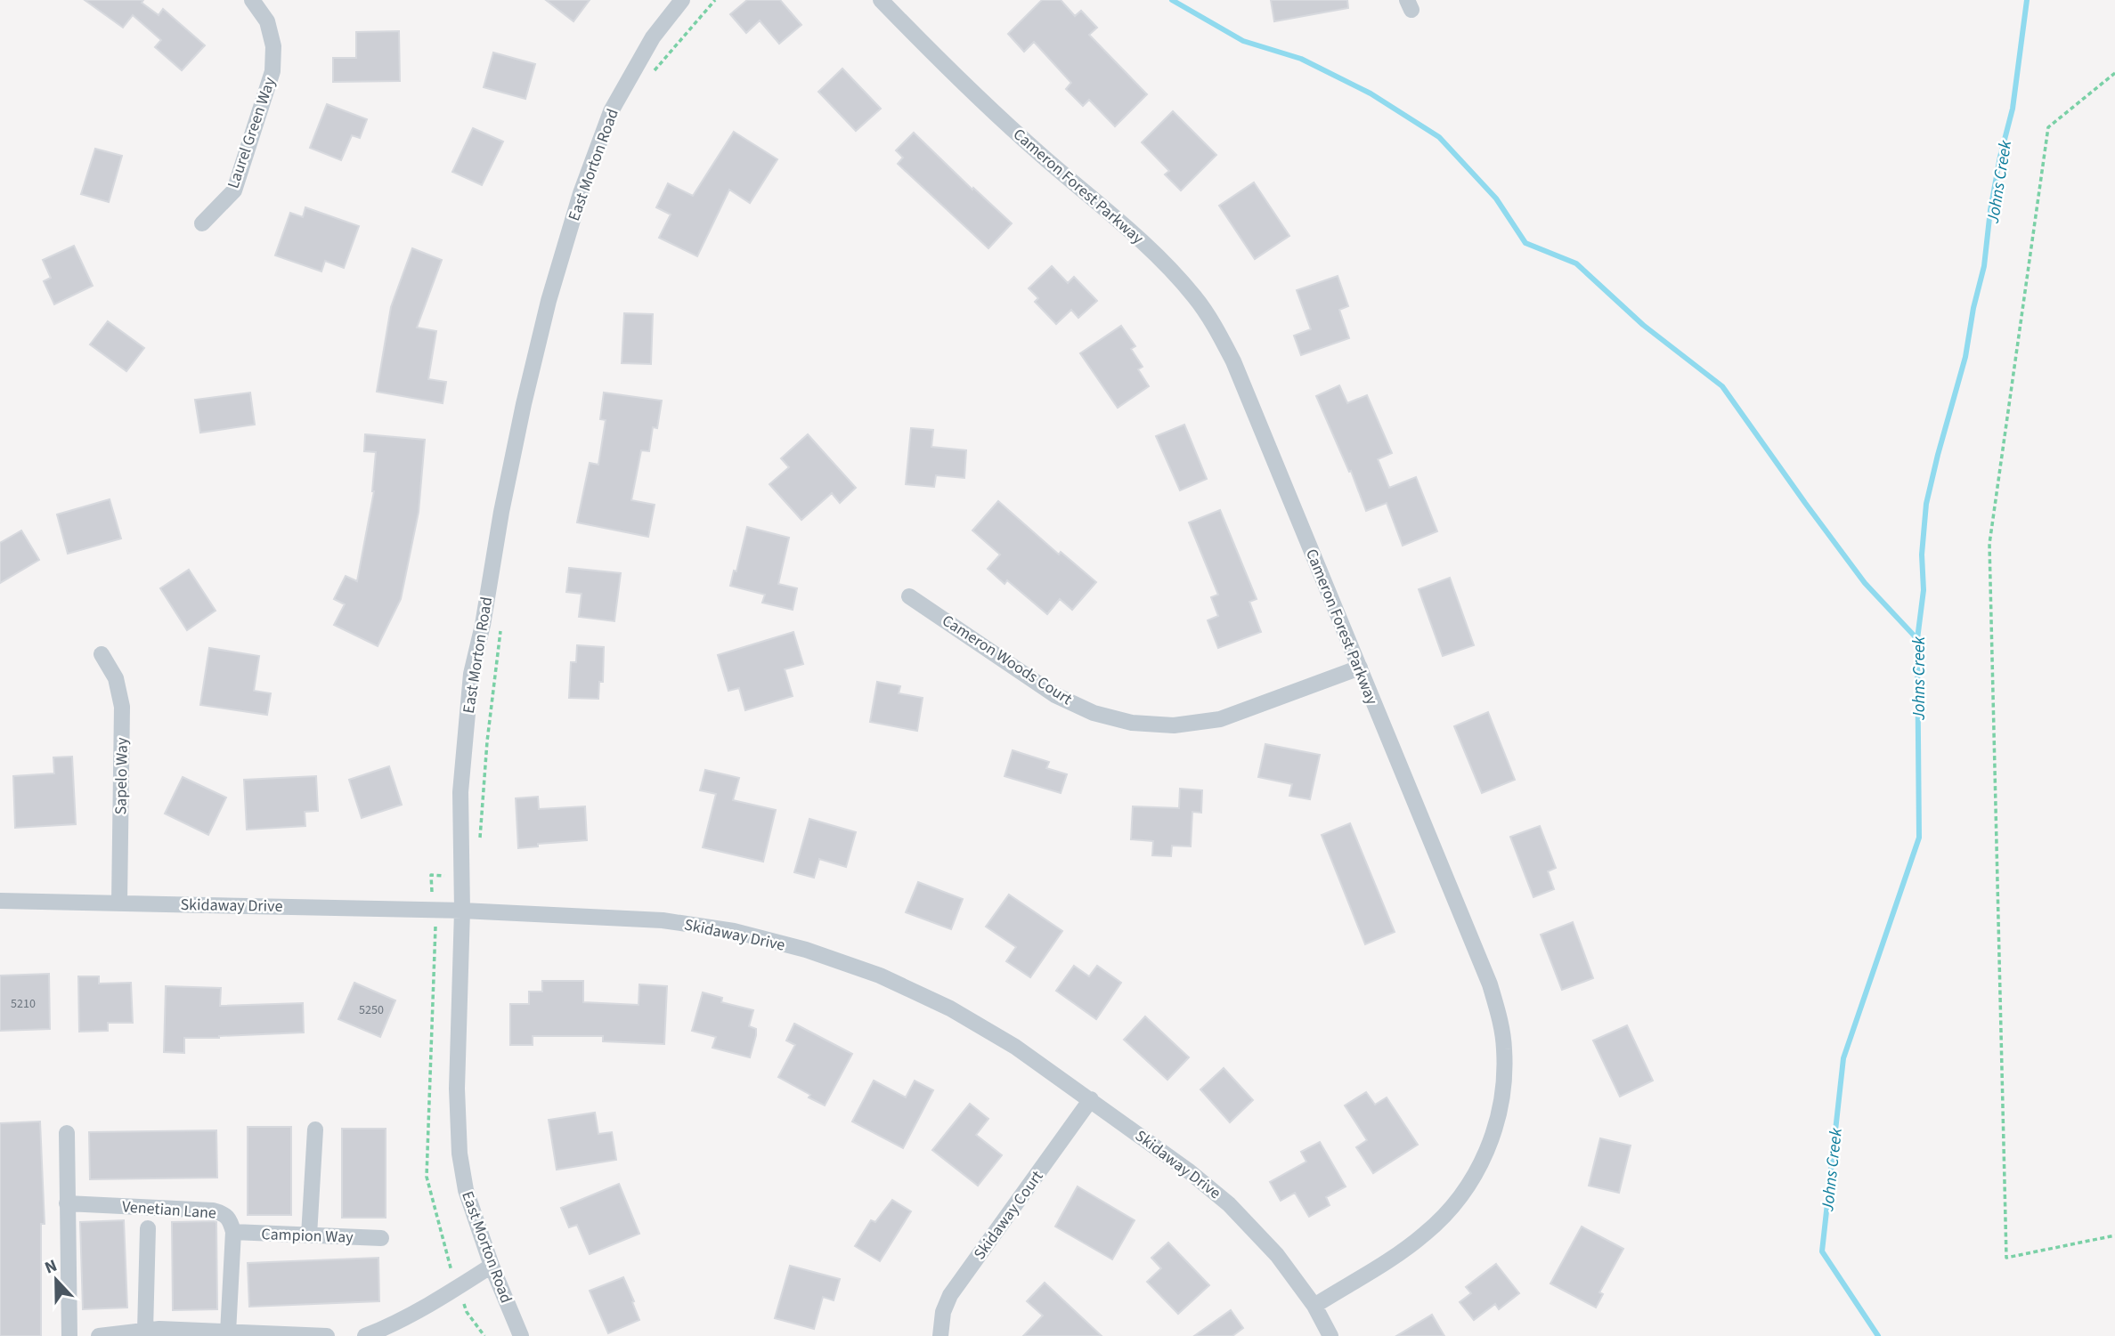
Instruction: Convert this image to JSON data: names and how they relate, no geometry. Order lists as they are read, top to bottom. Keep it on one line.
{"streets":{"street":["Laurel Green Way","East Morton Road","Cameron Forest Parkway","Cameron Woods Court","Sapelo Way","Skidaway Drive","Venetian Lane","Skidaway Court","Campion Way"]},"crossings":[["East Morton Road","Skidaway Drive"],["Cameron Forest Parkway","Cameron Woods Court"],["Cameron Forest Parkway","Skidaway Drive"],["Sapelo Way","Skidaway Drive"],["Skidaway Drive","Skidaway Court"],["Venetian Lane","Campion Way"]],"water":["Johns Creek"],"house_numbers":["5210","5250"],"north":"top"}
